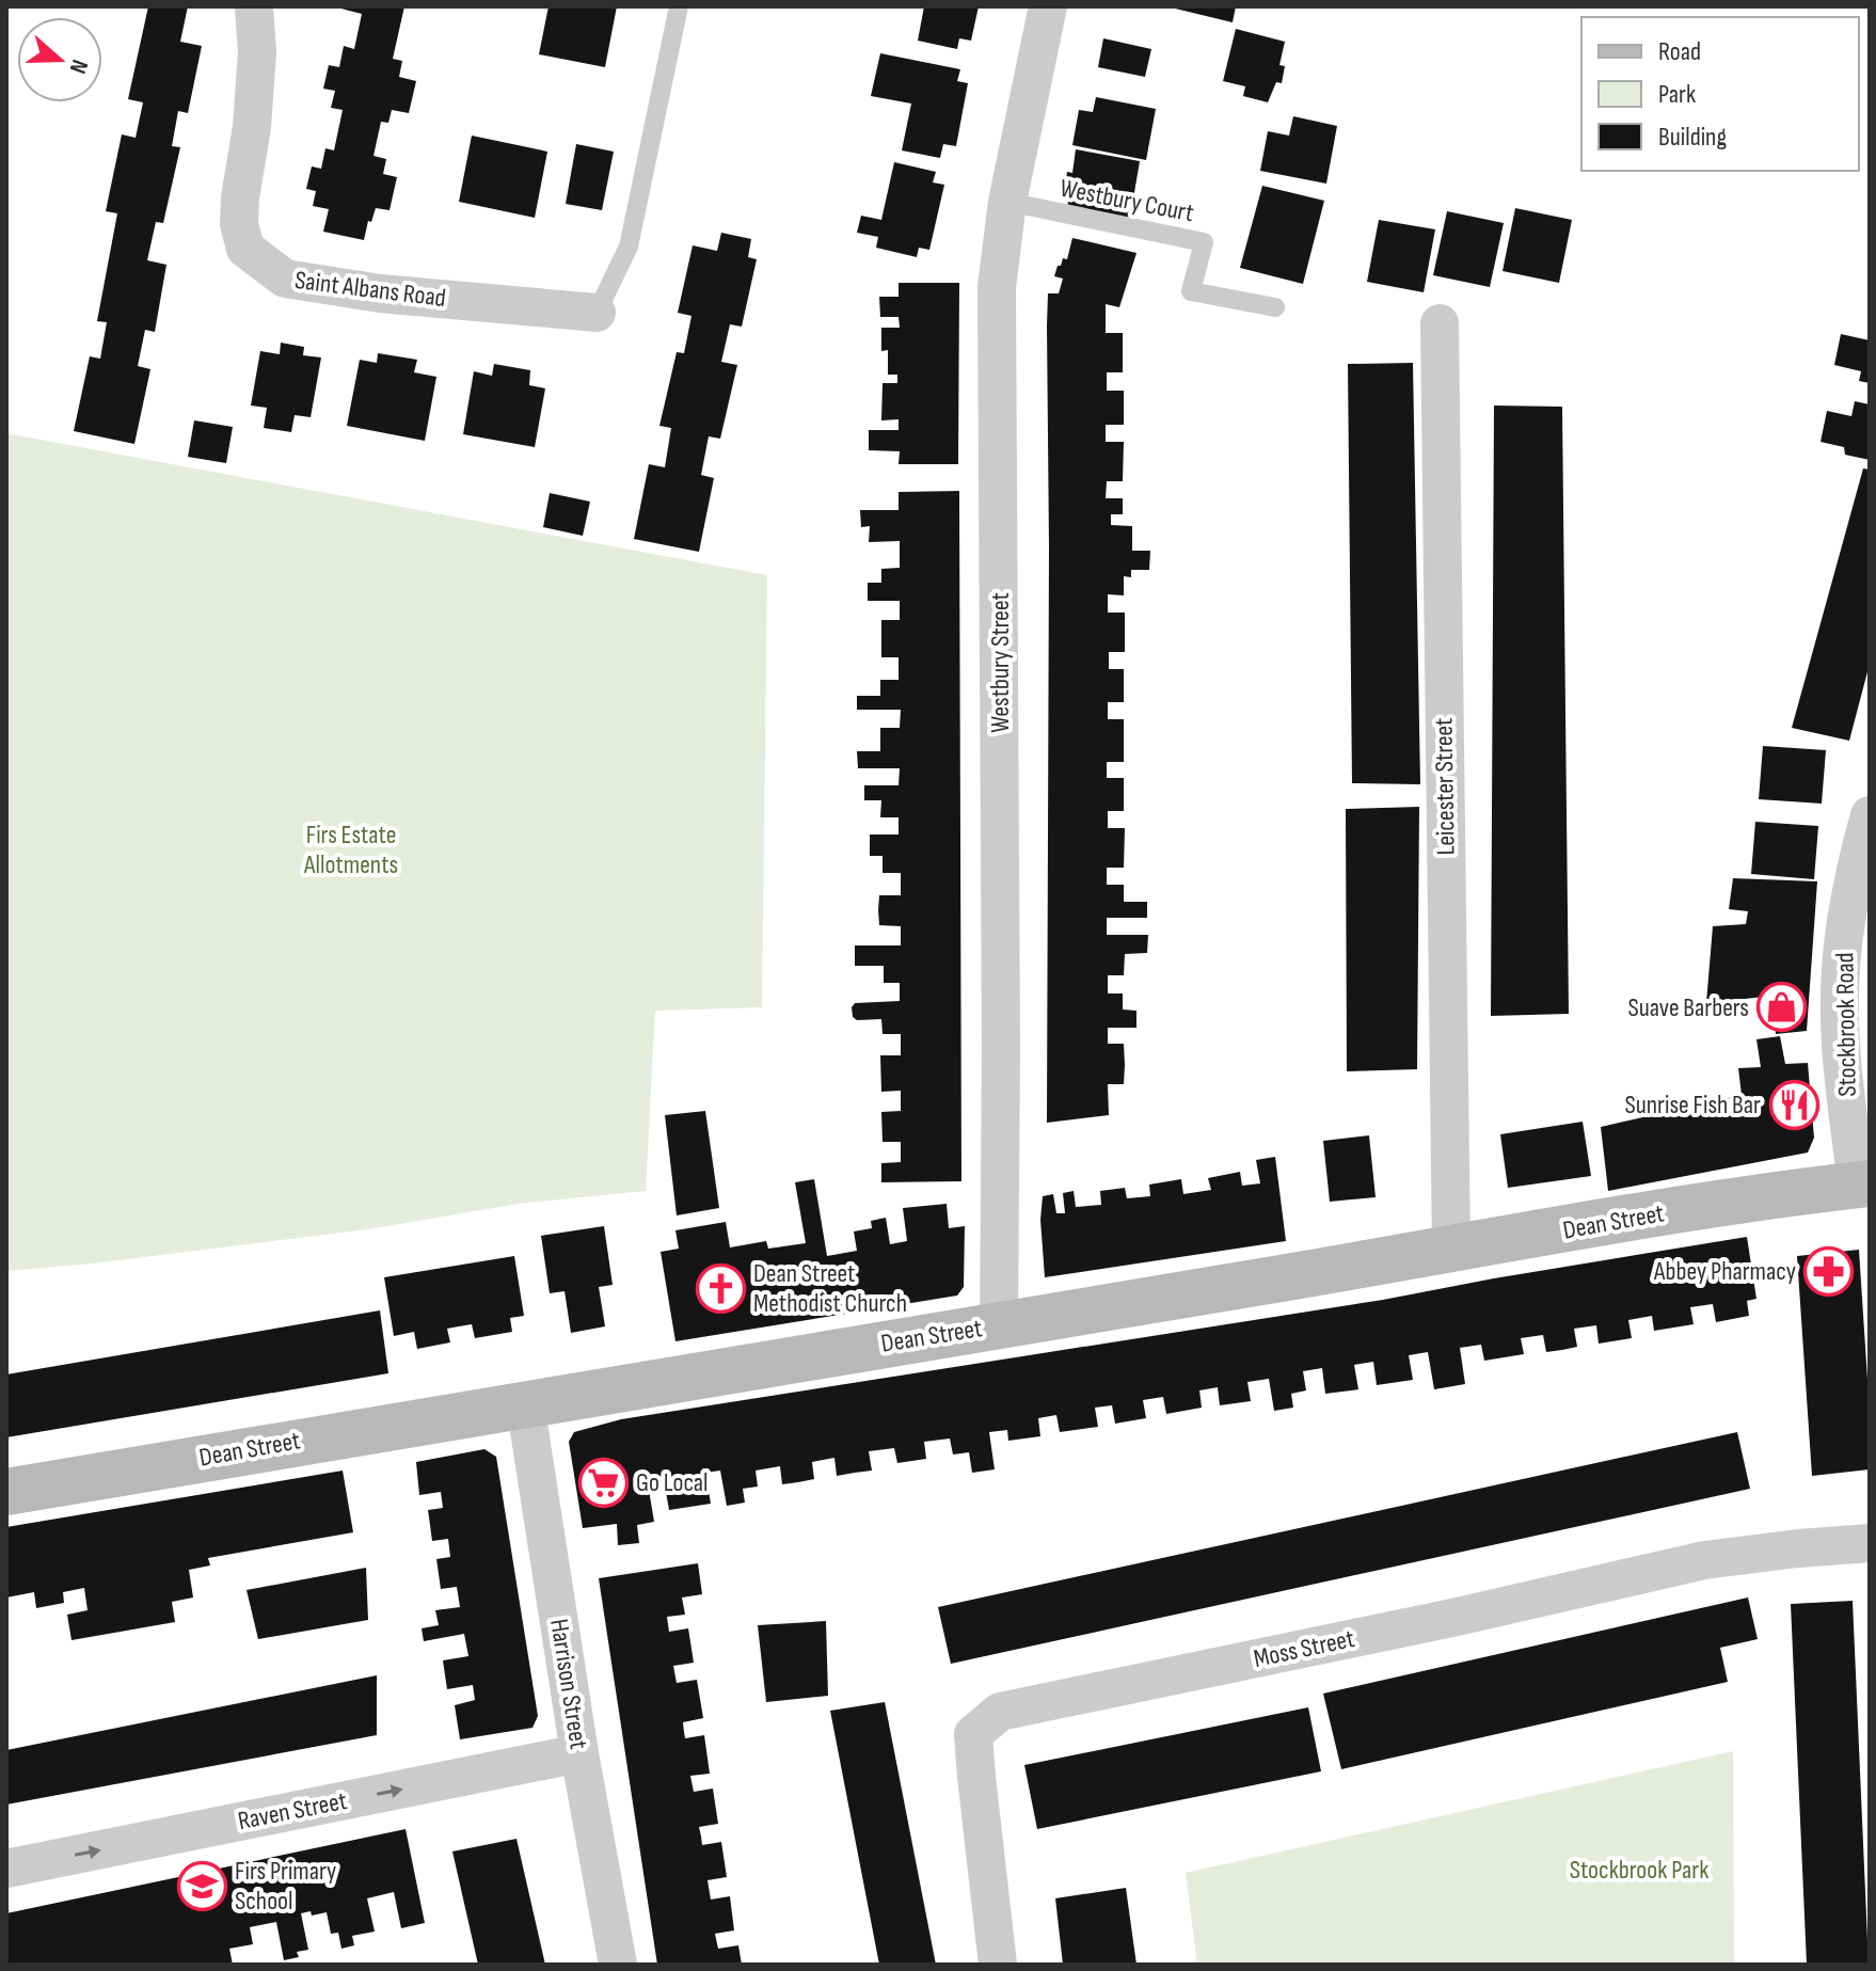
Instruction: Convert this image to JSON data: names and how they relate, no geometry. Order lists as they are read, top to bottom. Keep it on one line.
{"streets":{"street":["Saint Albans Road","Westbury Street","Leicester Street","Stockbrook Road","Dean Street","Moss Street","Harrison Street","Raven Street"],"lane":["Westbury Court"]},"crossings":[["Westbury Court","Westbury Street"],["Westbury Street","Dean Street"],["Leicester Street","Dean Street"],["Stockbrook Road","Dean Street"],["Dean Street","Harrison Street"],["Harrison Street","Raven Street"]],"one_way":["Raven Street"],"parks":["Firs Estate Allotments","Stockbrook Park"],"places":{"shop":["Suave Barbers"],"restaurant":["Sunrise Fish Bar"],"pharmacy":["Abbey Pharmacy"],"church":["Dean Street Methodist Church"],"supermarket":["Go Local"],"school or university":["Firs Primary School"]},"legend":["Road","Park","Building"],"north":"right"}
